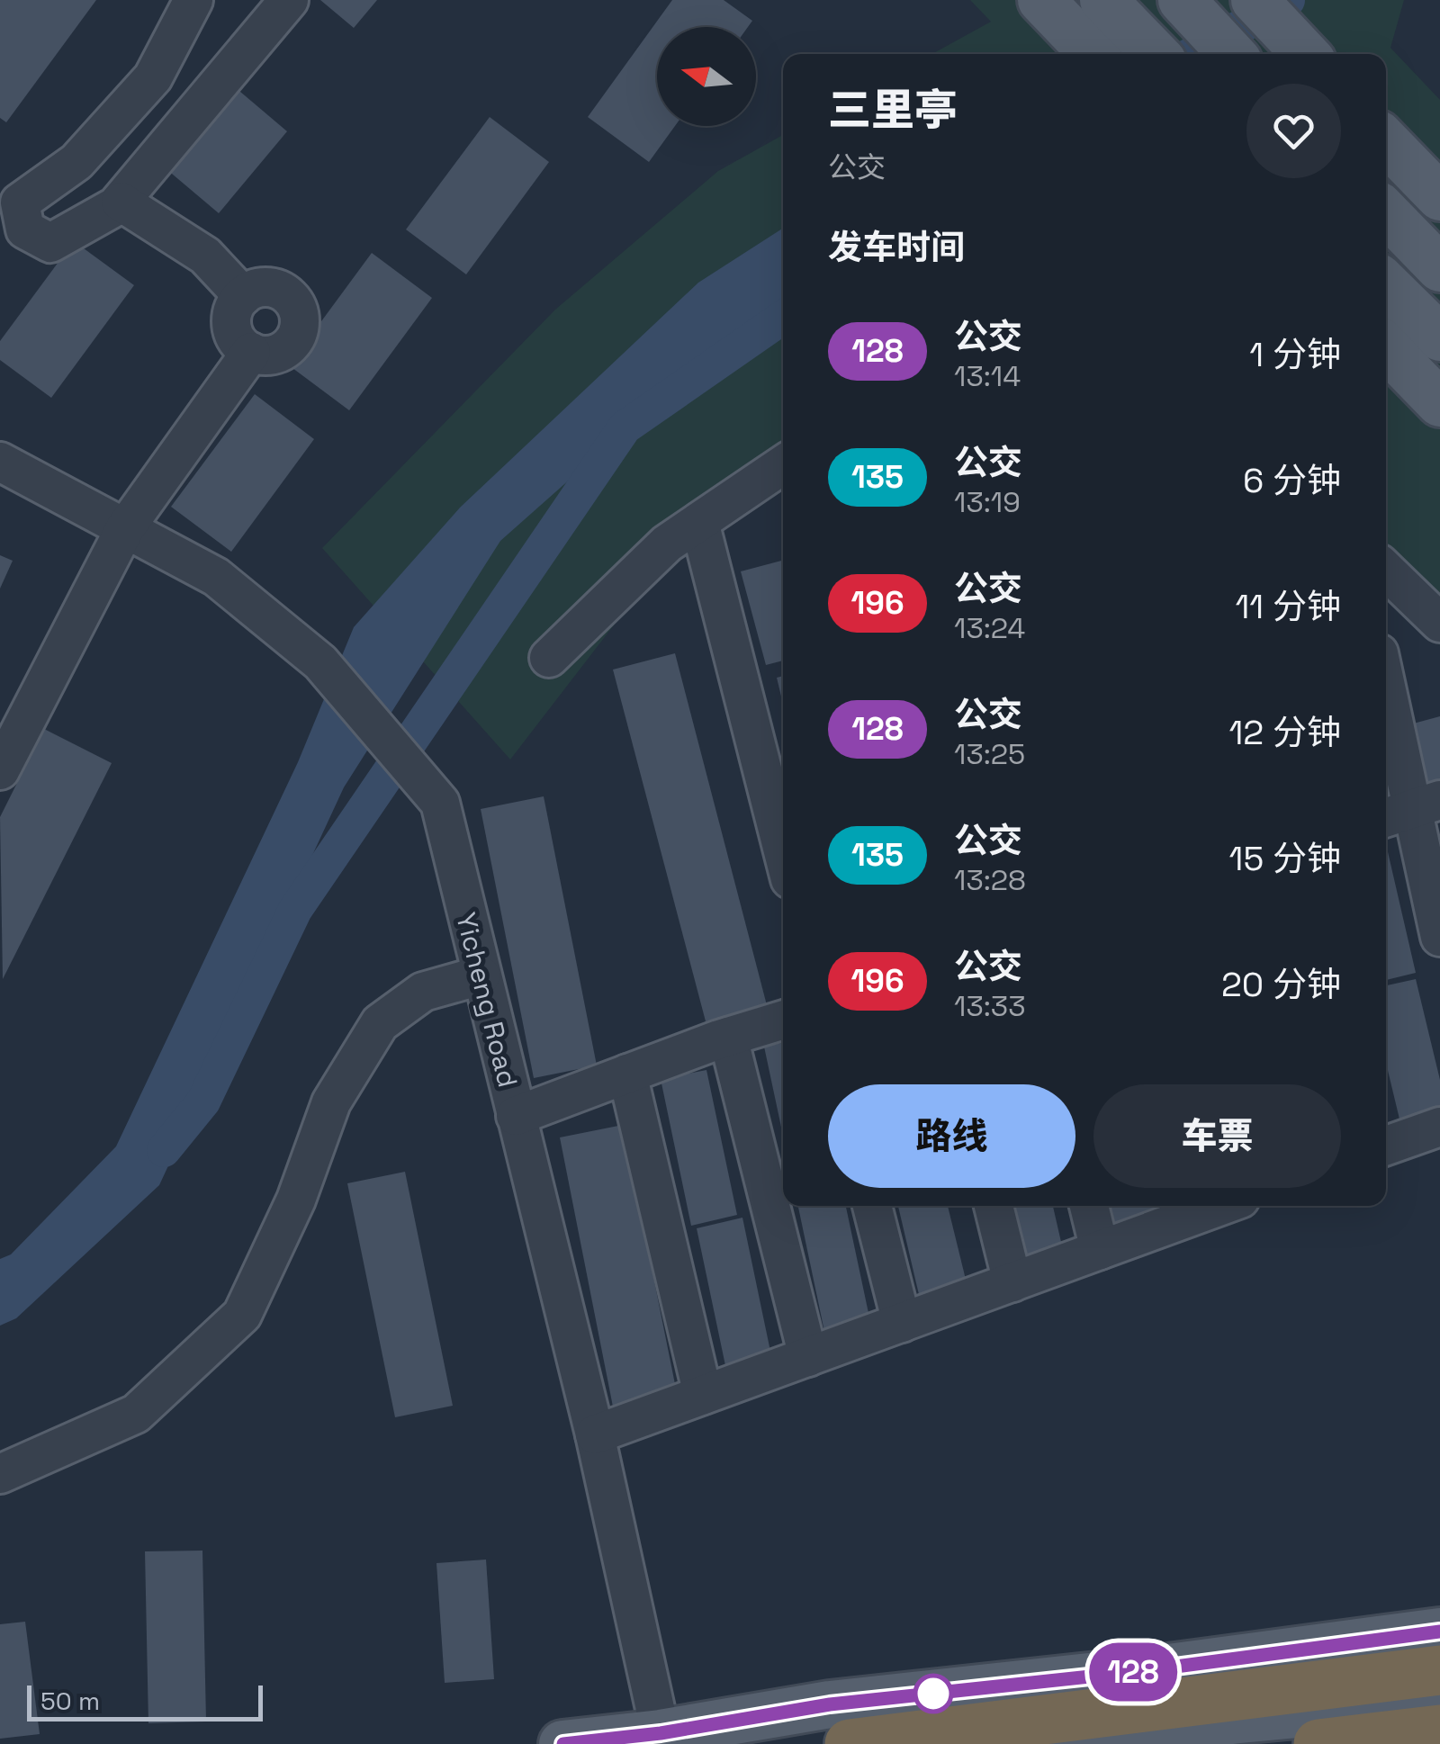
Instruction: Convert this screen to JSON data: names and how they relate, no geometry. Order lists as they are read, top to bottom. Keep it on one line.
{"streets":{"street":["Yicheng Road"]},"lines":["bus line 128"],"scale_bar":"50 m","north":"left","page":{"on_map":"128","heading":[["三里亭","公交"],"发车时间"],"list":[{"mark":"128","name":"公交","note":"13:14","value":"1 分钟"},{"mark":"135","name":"公交","note":"13:19","value":"6 分钟"},{"mark":"196","name":"公交","note":"13:24","value":"11 分钟"},{"mark":"128","name":"公交","note":"13:25","value":"12 分钟"},{"mark":"135","name":"公交","note":"13:28","value":"15 分钟"},{"mark":"196","name":"公交","note":"13:33","value":"20 分钟"}],"buttons":["路线","车票"],"scale":"50 m"}}
